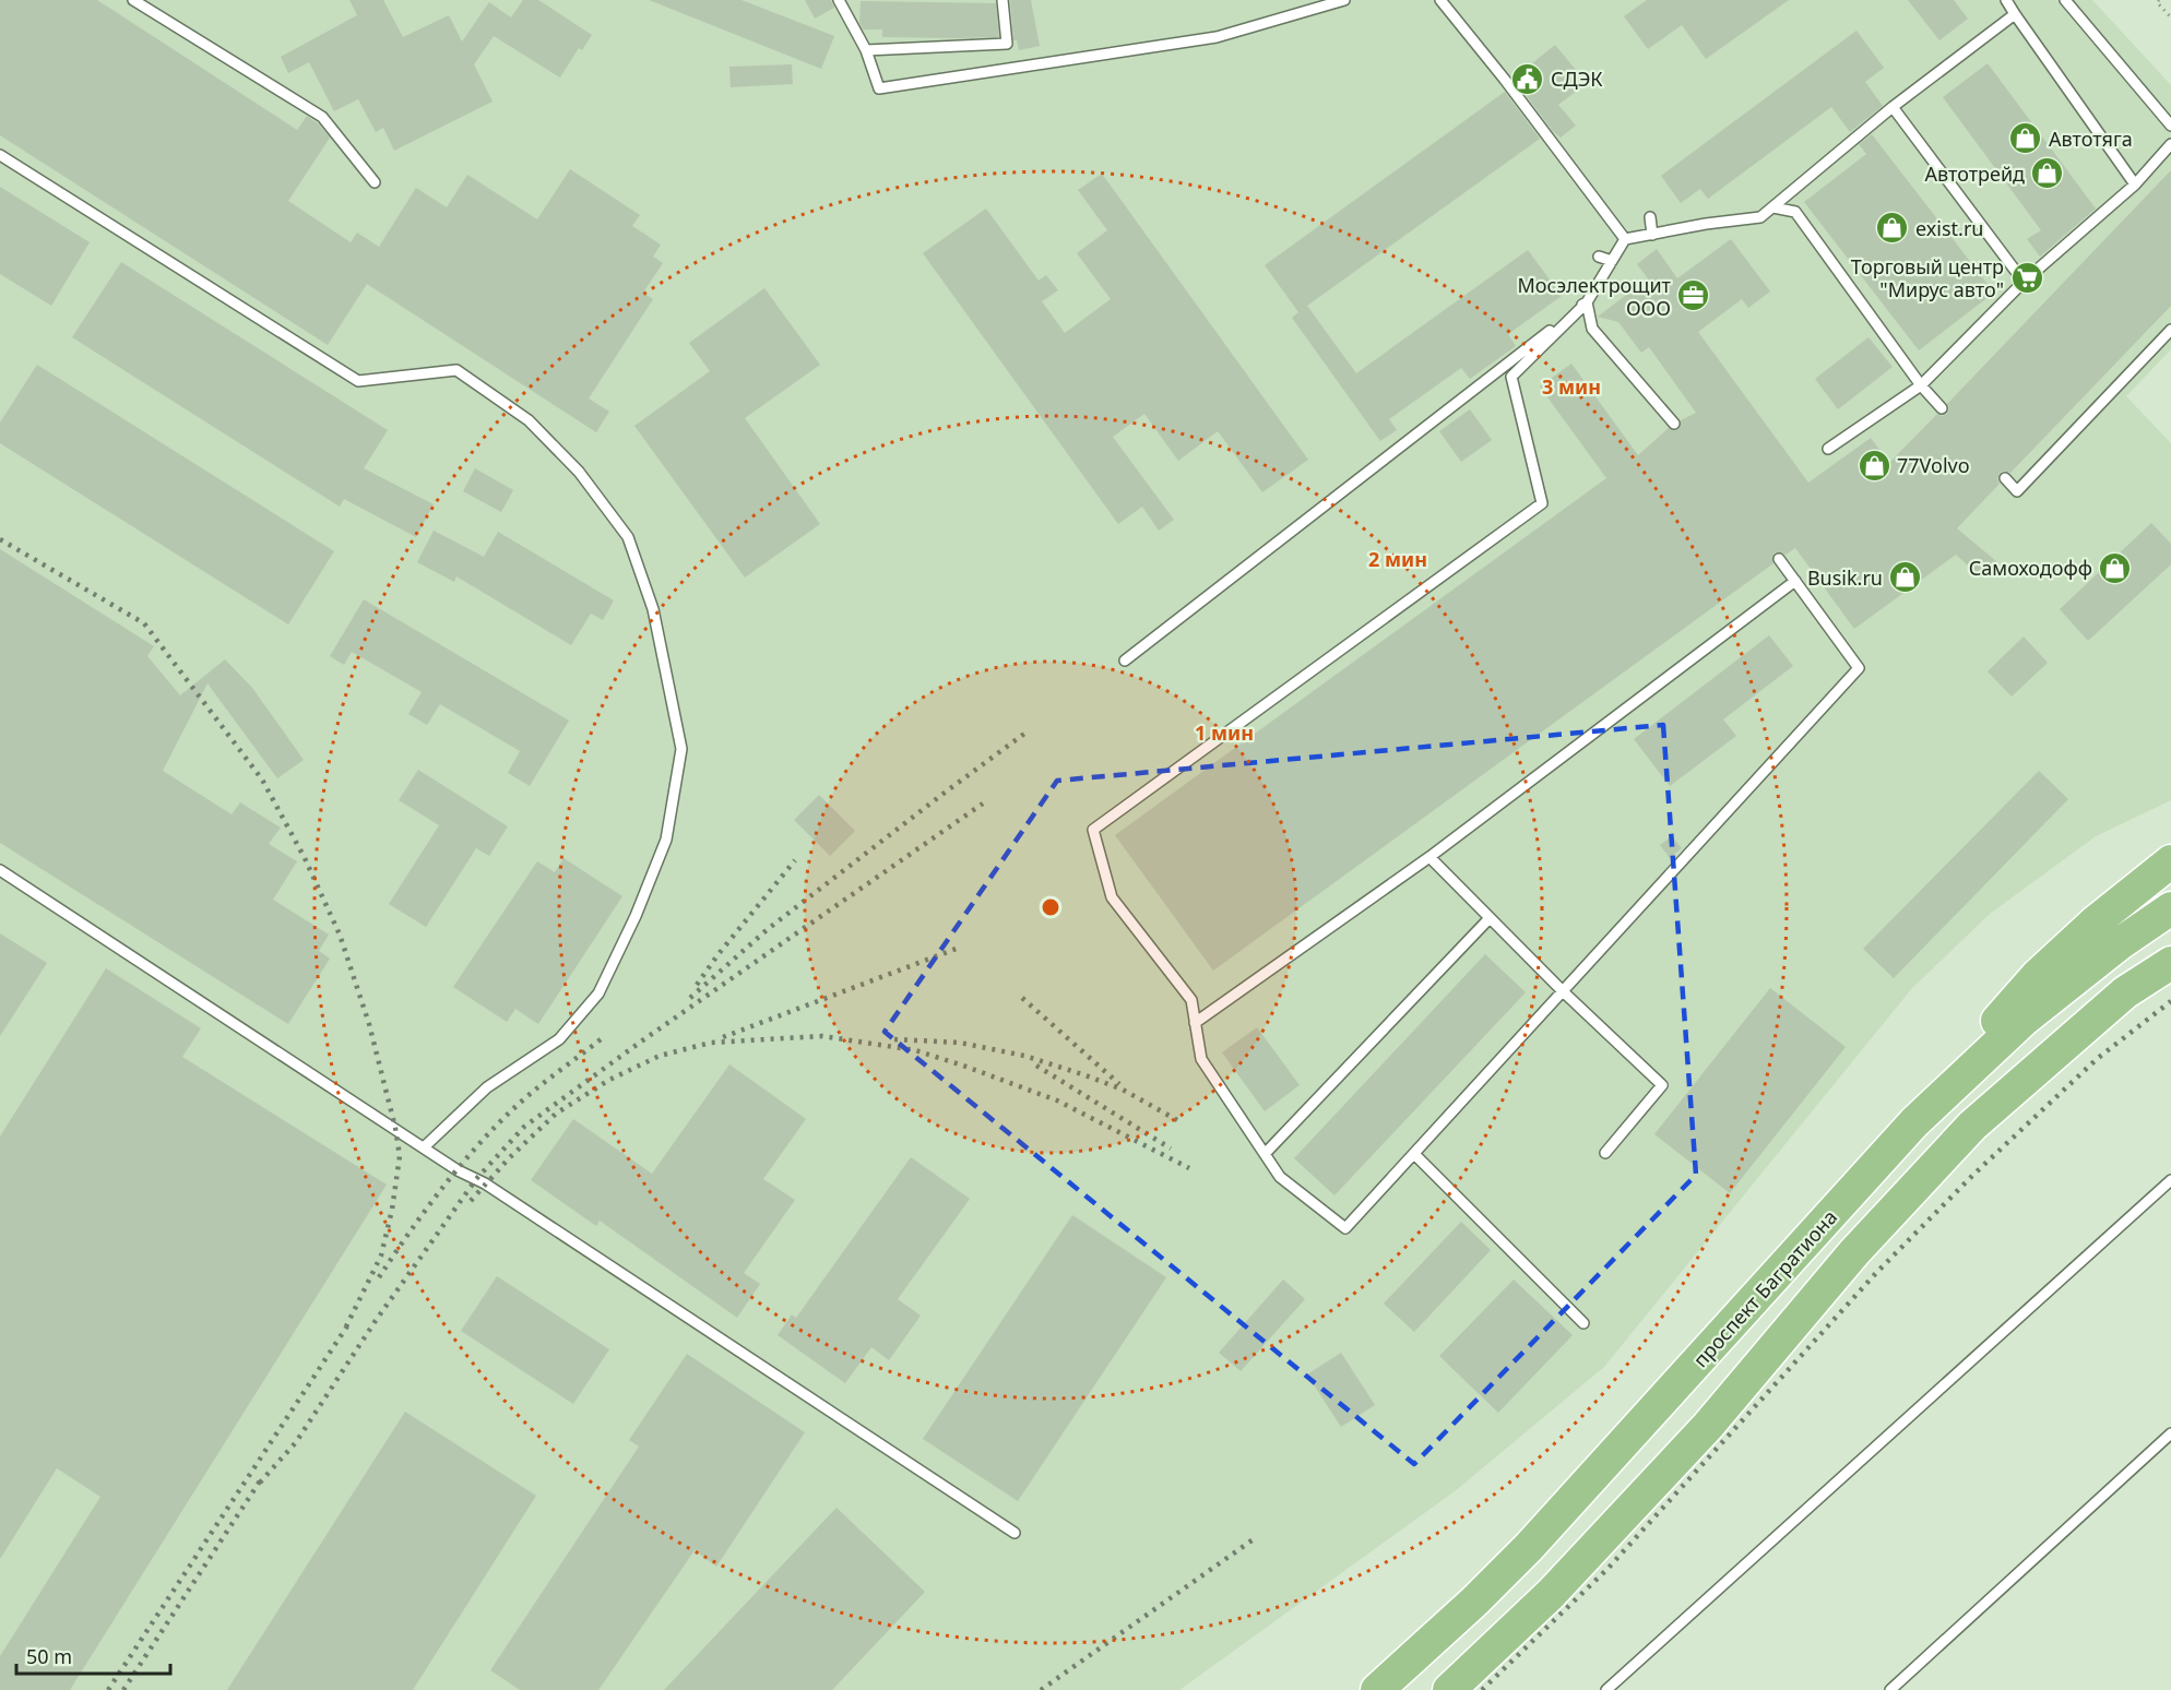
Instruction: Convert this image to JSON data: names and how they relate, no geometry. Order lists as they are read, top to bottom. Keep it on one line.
{"streets":{"main road":["проспект Багратиона"]},"places":{"public building":["СДЭК"],"shop":["Автотяга","Автотрейд","exist.ru","77Volvo","Самоходофф","Busik.ru"],"supermarket":["Торговый центр \"Мирус авто\""],"office":["Мосэлектрощит ООО"]},"scale_bar":"50 m","rings":["3 мин","2 мин","1 мин"]}
